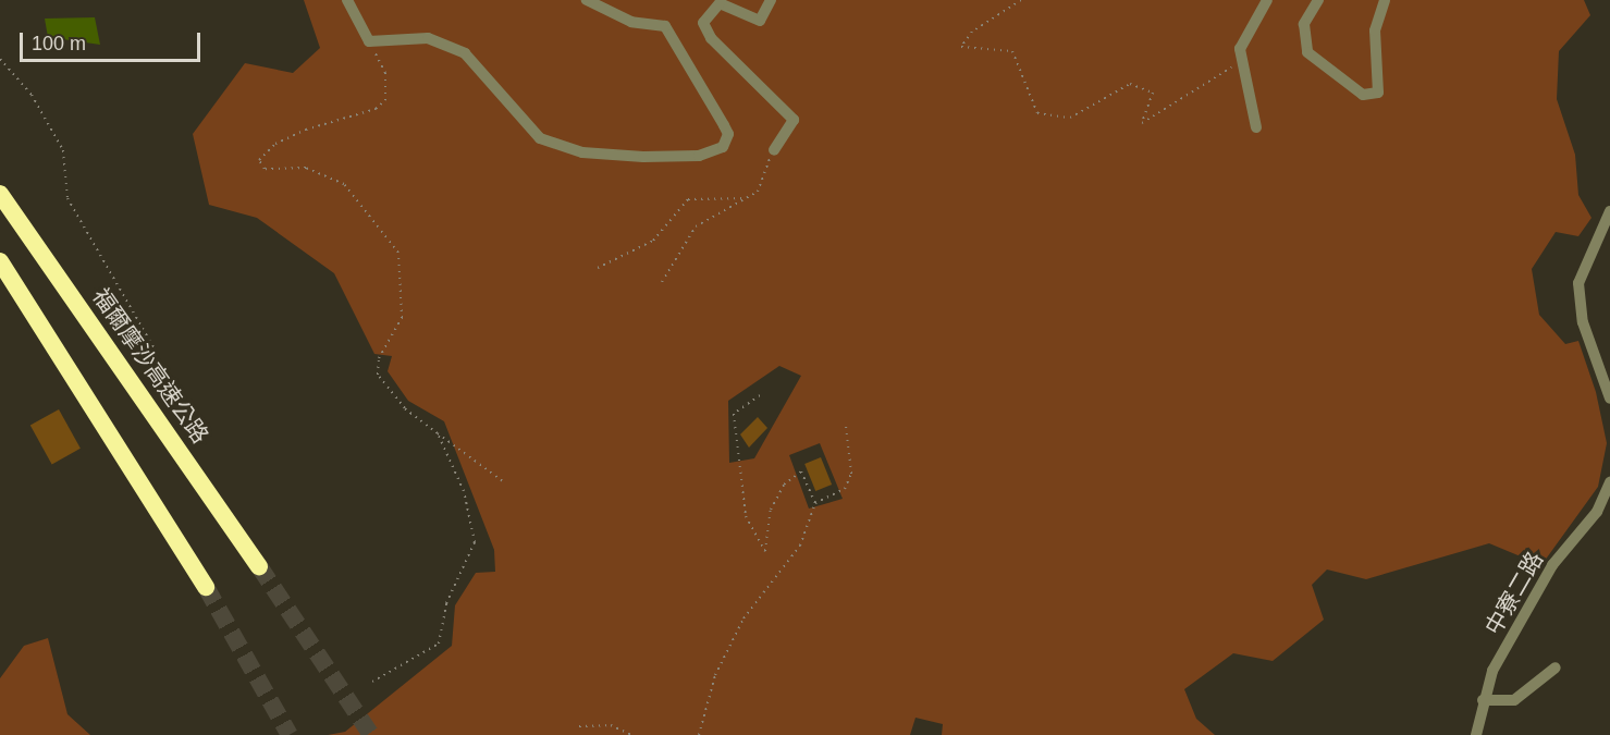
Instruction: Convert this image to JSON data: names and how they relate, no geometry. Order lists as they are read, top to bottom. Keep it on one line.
{"streets":{"highway":["福爾摩沙高速公路"],"street":["中寮二路"]},"scale_bar":"100 m"}
